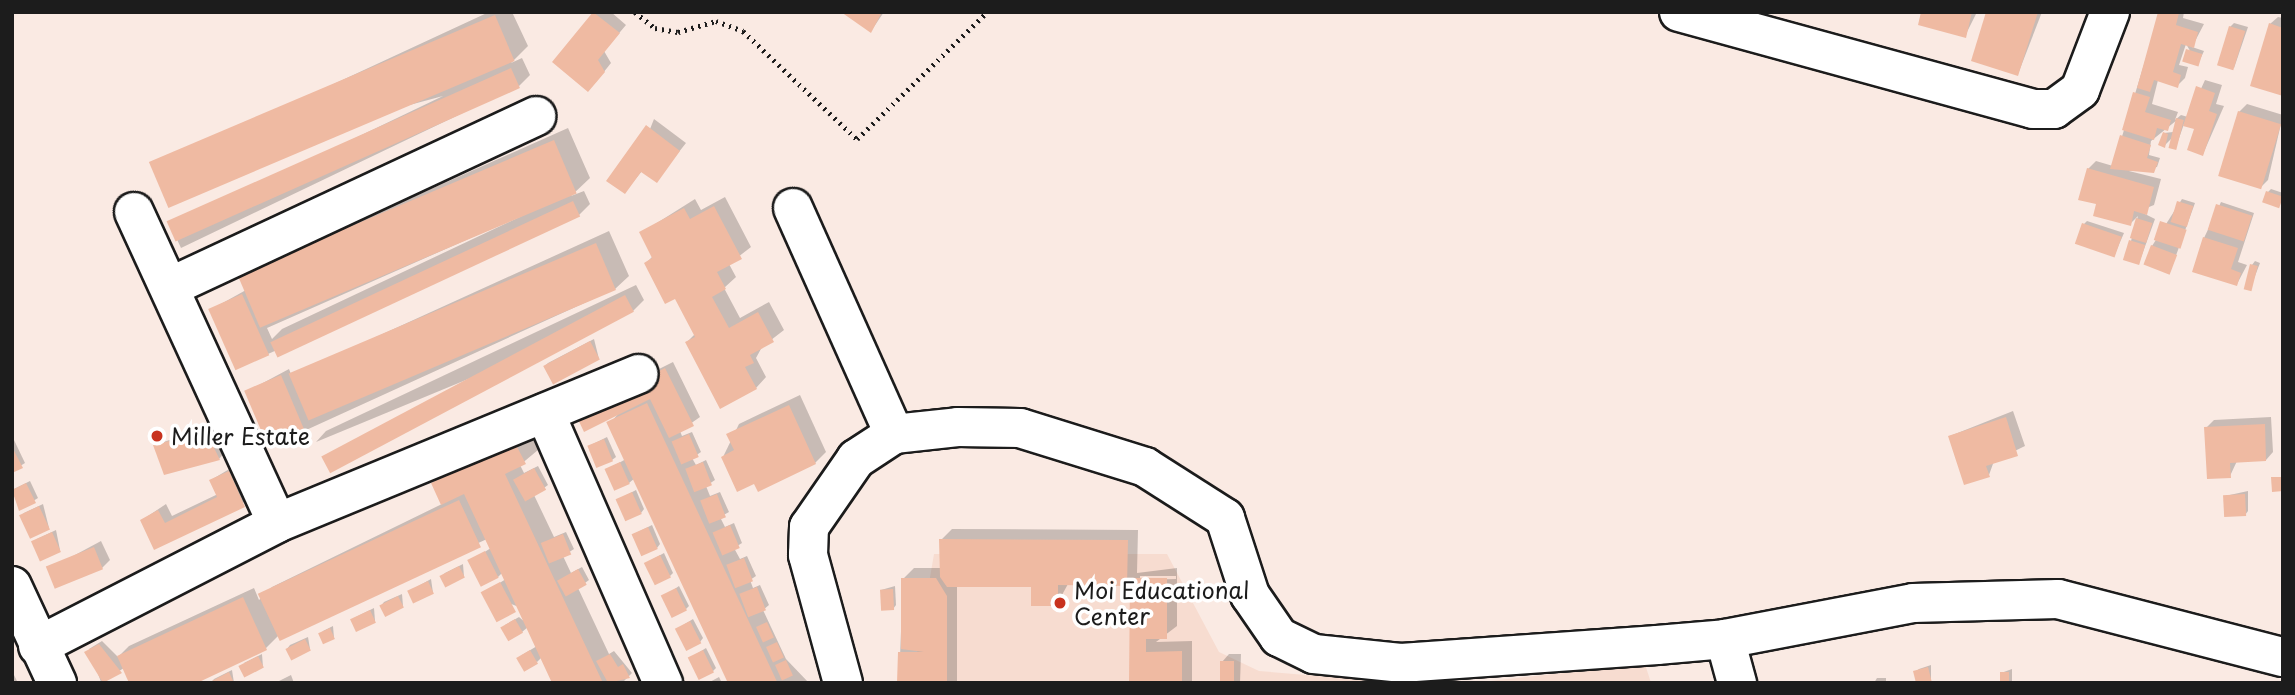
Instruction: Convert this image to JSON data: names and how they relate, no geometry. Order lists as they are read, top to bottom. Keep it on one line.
{"places":["Miller Estate","Moi Educational Center"]}
